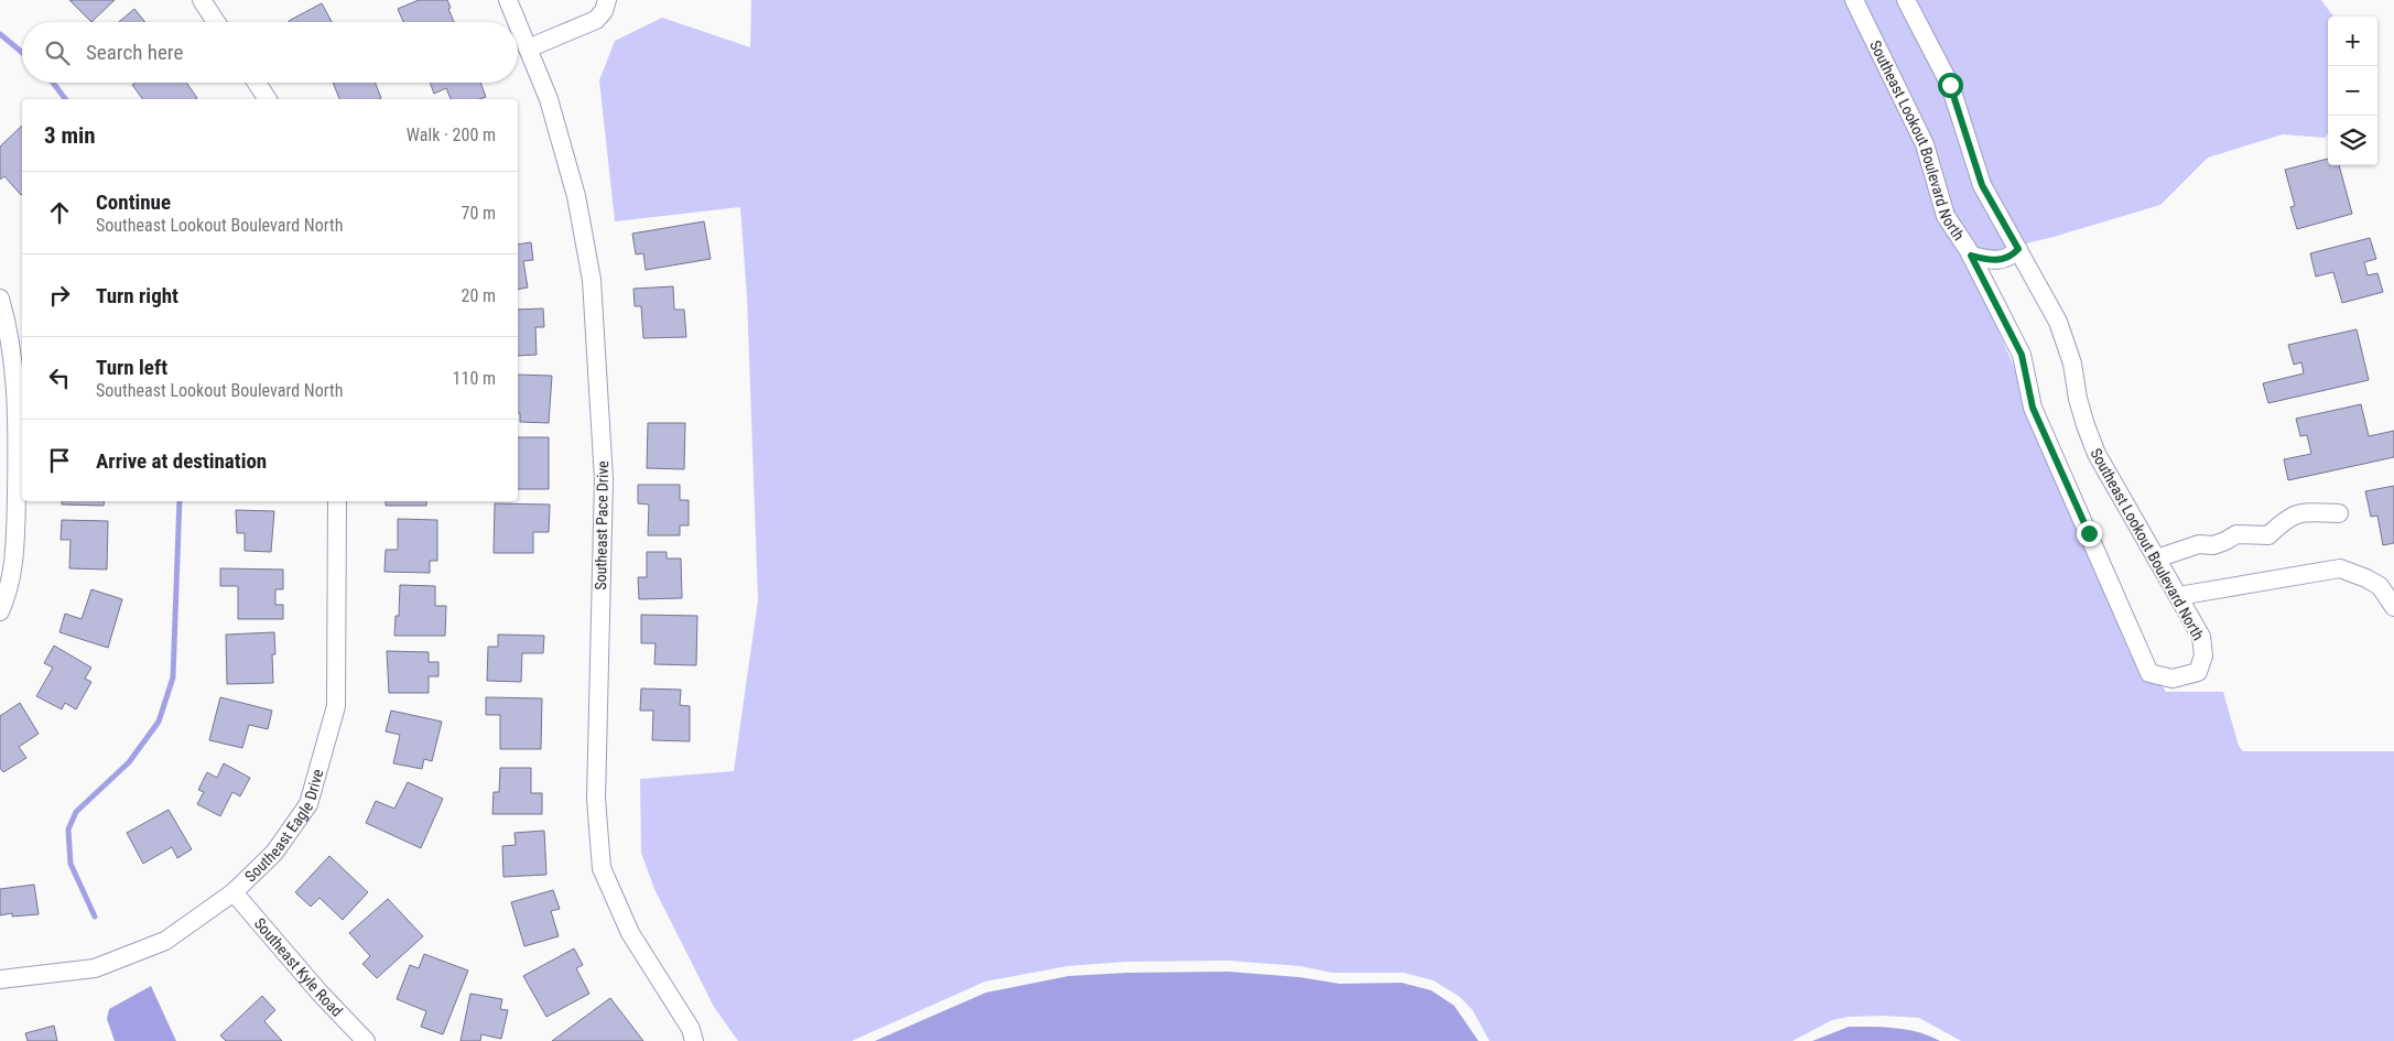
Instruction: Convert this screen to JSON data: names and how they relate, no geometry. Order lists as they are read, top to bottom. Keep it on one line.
{"streets":{"street":["Southeast Lookout Boulevard North","Southeast Pace Drive","Southeast Eagle Drive","Southeast Kyle Road"]},"crossings":[["Southeast Eagle Drive","Southeast Kyle Road"]],"page":{"map_buttons":["+","−"],"search":"Search here","heading":["3 min","Walk · 200 m"],"list":[["Continue","Southeast Lookout Boulevard North","70 m"],["Turn right","20 m"],["Turn left","Southeast Lookout Boulevard North","110 m"],"Arrive at destination"]}}
